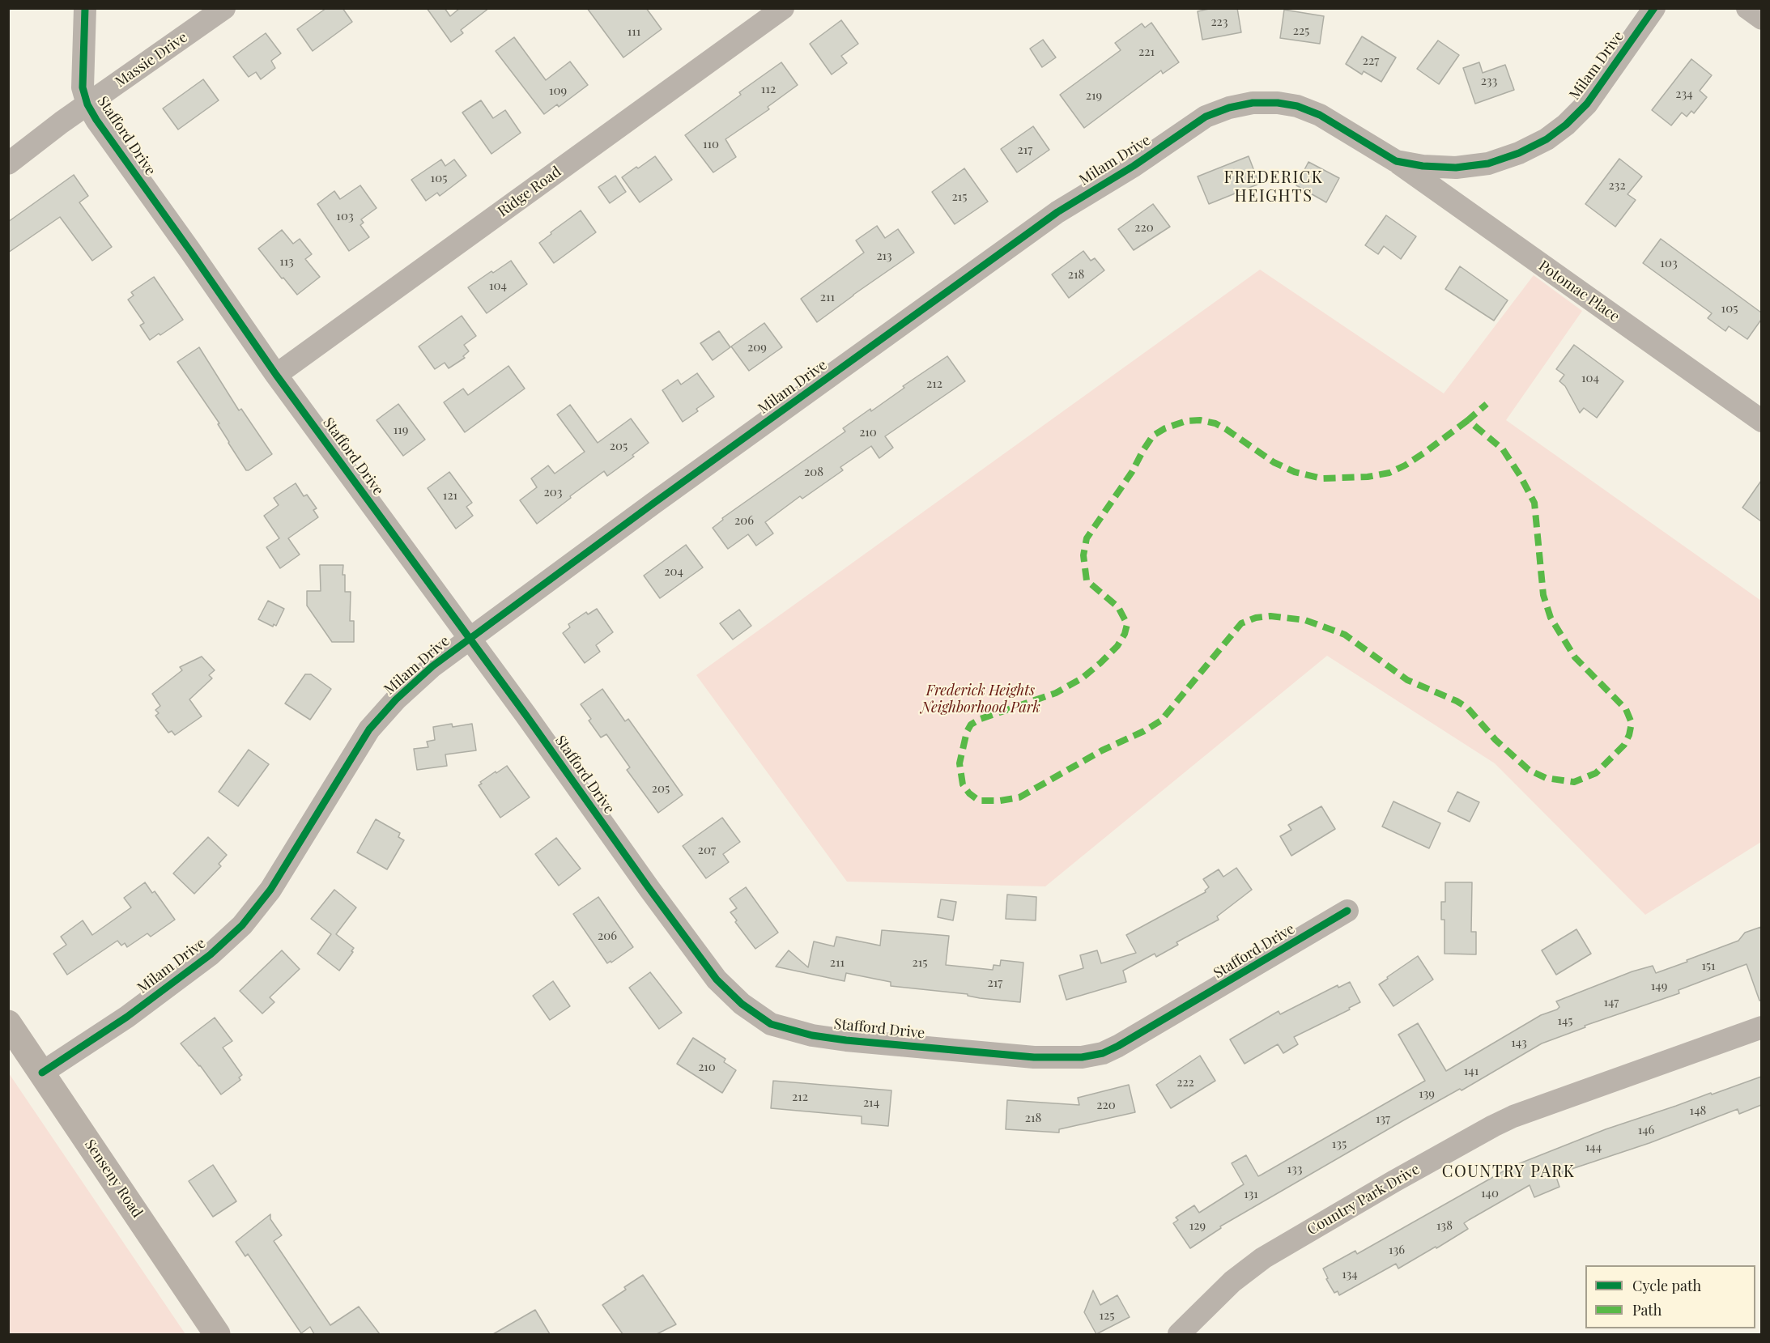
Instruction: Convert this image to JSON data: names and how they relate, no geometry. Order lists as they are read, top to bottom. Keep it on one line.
{"streets":{"main road":["Senseny Road"],"street":["Massie Drive","Milam Drive","Stafford Drive","Ridge Road","Potomac Place","Country Park Drive"]},"crossings":[["Massie Drive","Stafford Drive"],["Milam Drive","Stafford Drive"],["Milam Drive","Potomac Place"],["Milam Drive","Senseny Road"],["Stafford Drive","Ridge Road"]],"districts":["FREDERICK HEIGHTS","COUNTRY PARK"],"parks":["Frederick Heights Neighborhood Park"],"house_numbers":["223","225","111","221","227","233","112","109","234","219","110","217","105","232","215","103","220","213","113","103","218","104","211","105","209","104","212","119","210","205","208","203","121","206","204","205","207","206","211","215","151","217","149","147","145","143","210","141","222","139","212","214","220","148","218","137","146","135","144","133","140","131","129","138","136","134","125"],"legend":["Cycle path","Path"]}
